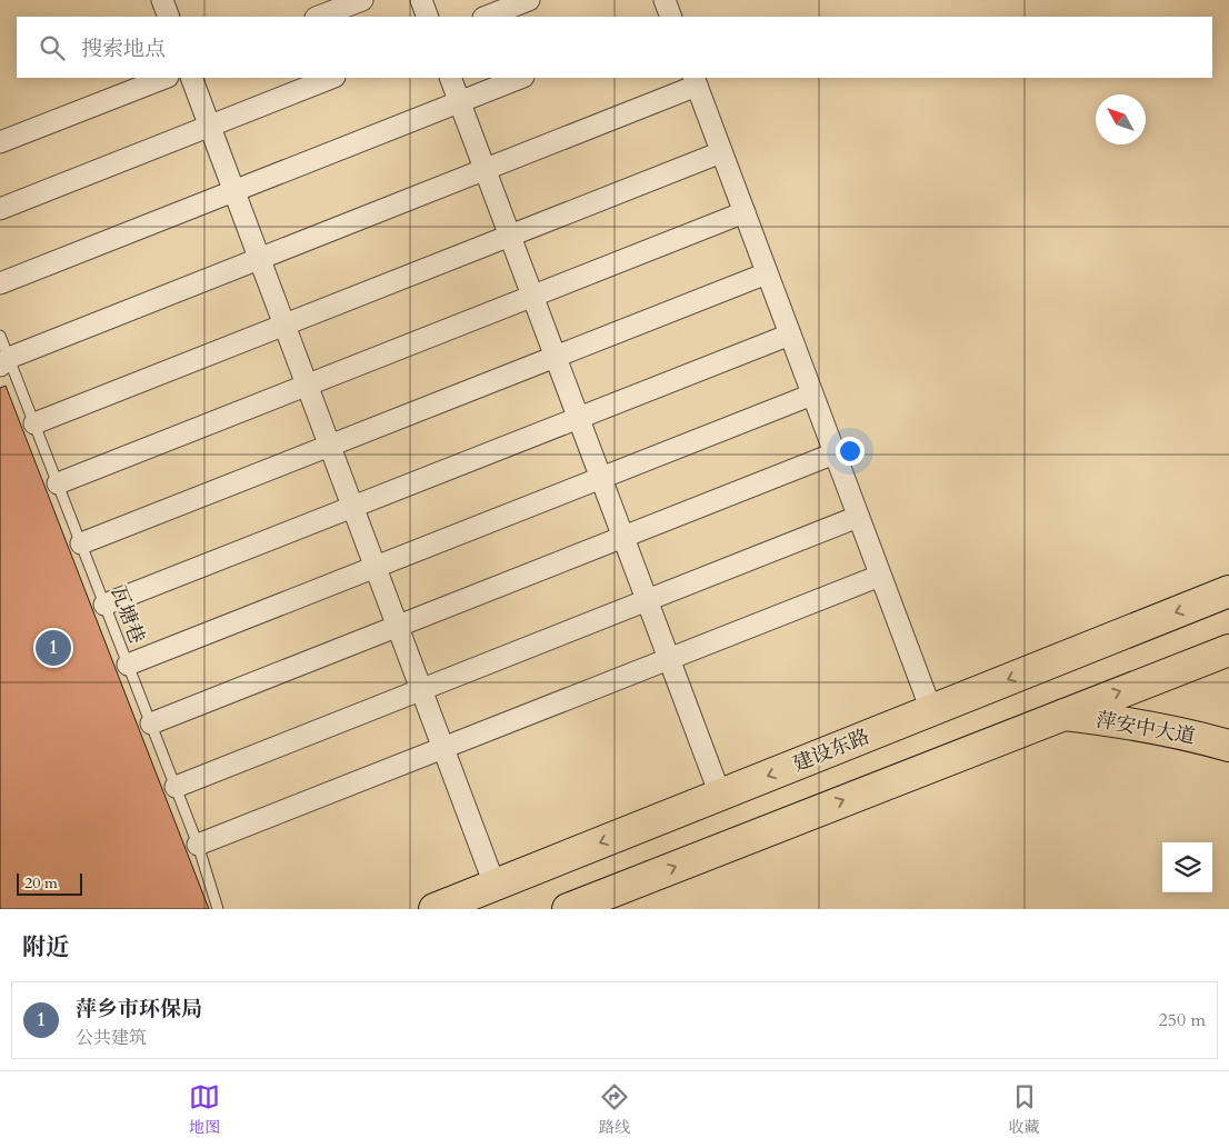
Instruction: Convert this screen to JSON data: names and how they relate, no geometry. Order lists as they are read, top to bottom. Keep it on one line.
{"streets":{"main road":["萍安中大道","建设东路"],"lane":["瓦塘巷"]},"scale_bar":"20 m","north":"top left","page":{"search":"搜索地点","pins":"1","scale":"20 m","heading":"附近","list":[{"mark":"1","name":"萍乡市环保局","note":"公共建筑","value":"250 m"}],"nav":["地图","路线","收藏"]}}
